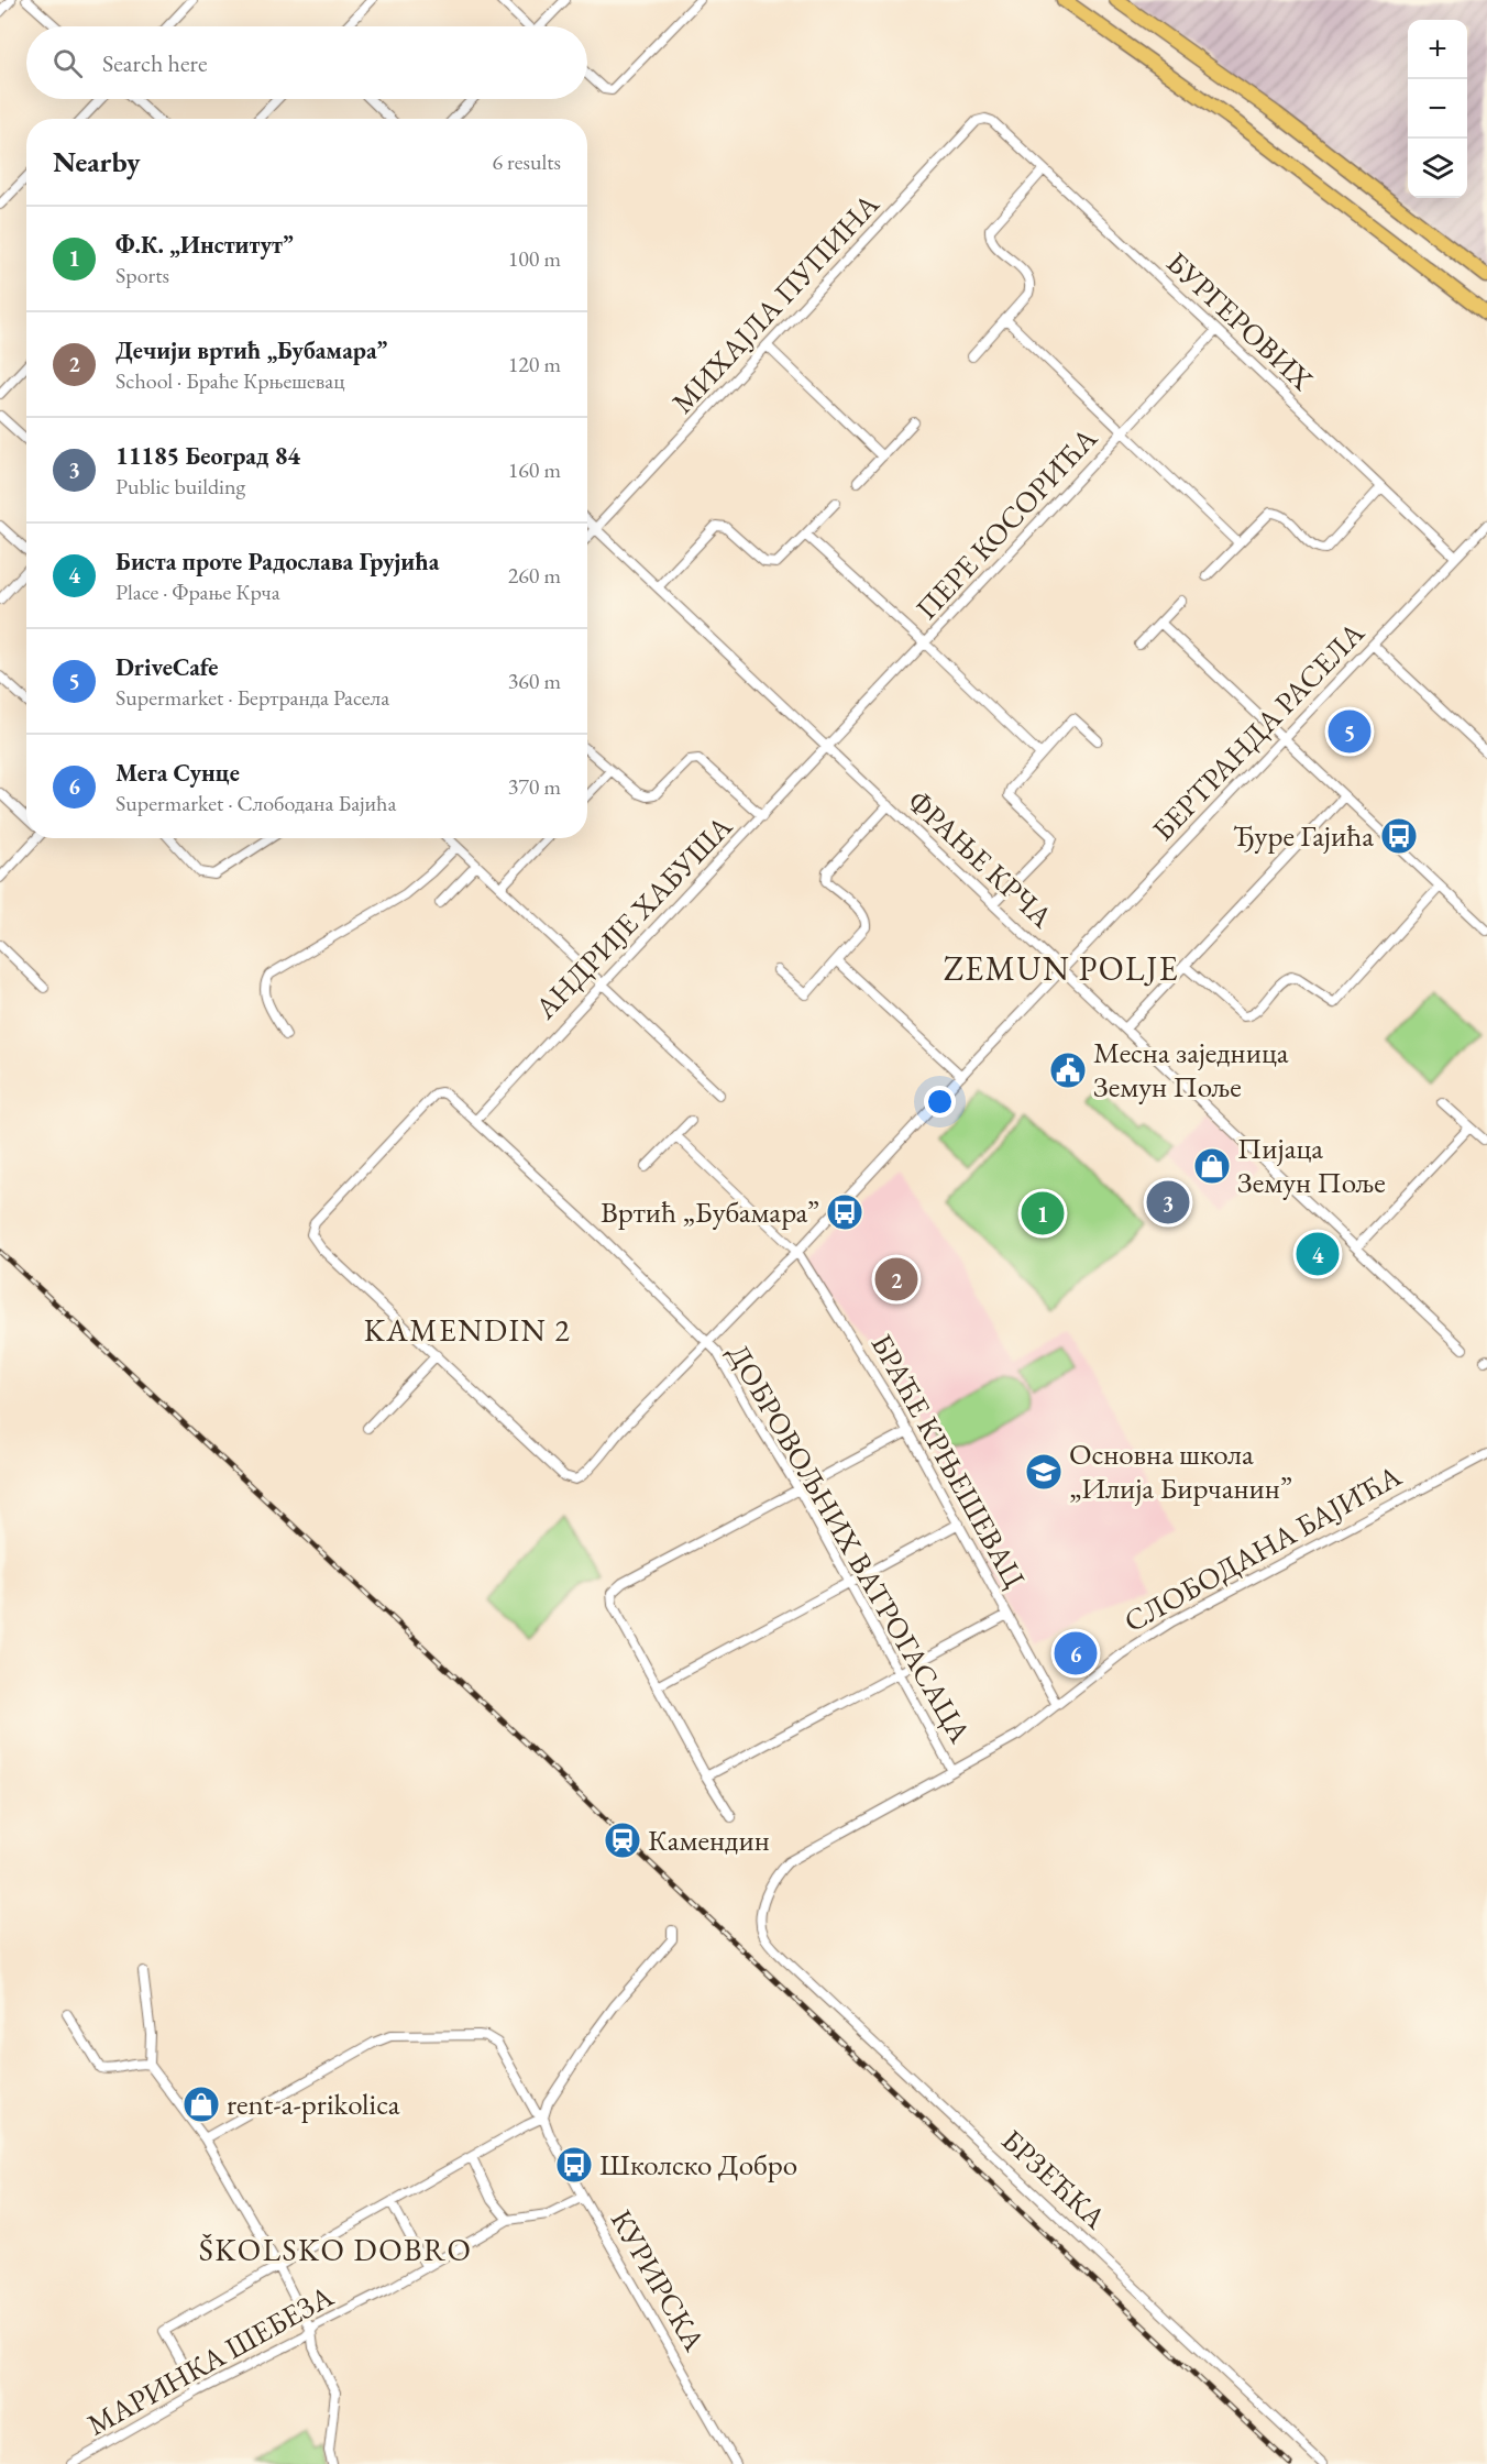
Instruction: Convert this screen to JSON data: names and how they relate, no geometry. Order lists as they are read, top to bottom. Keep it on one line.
{"streets":{"street":["МИХАЈЛА ПУПИНА","БУРГЕРОВИХ","ПЕРЕ КОСОРИЋА","БЕРТРАНДА РАСЕЛА","ФРАЊЕ КРЧА","АНДРИЈЕ ХАБУША","БРАЋЕ КРЊЕШЕВАЦ","ДОБРОВОЉНИХ ВАТРОГАСАЦА","СЛОБОДАНА БАЈИЋА","БРЗЕЋКА","КУРИРСКА","МАРИНКА ШЕБЕЗА"]},"crossings":[["МИХАЈЛА ПУПИНА","БУРГЕРОВИХ"],["МИХАЈЛА ПУПИНА","ФРАЊЕ КРЧА"],["БУРГЕРОВИХ","ПЕРЕ КОСОРИЋА"],["БУРГЕРОВИХ","БЕРТРАНДА РАСЕЛА"],["ПЕРЕ КОСОРИЋА","ФРАЊЕ КРЧА"],["ПЕРЕ КОСОРИЋА","АНДРИЈЕ ХАБУША"],["БЕРТРАНДА РАСЕЛА","ФРАЊЕ КРЧА"],["БЕРТРАНДА РАСЕЛА","БРАЋЕ КРЊЕШЕВАЦ"],["БЕРТРАНДА РАСЕЛА","ДОБРОВОЉНИХ ВАТРОГАСАЦА"],["ФРАЊЕ КРЧА","АНДРИЈЕ ХАБУША"],["АНДРИЈЕ ХАБУША","ДОБРОВОЉНИХ ВАТРОГАСАЦА"],["БРАЋЕ КРЊЕШЕВАЦ","СЛОБОДАНА БАЈИЋА"],["ДОБРОВОЉНИХ ВАТРОГАСАЦА","СЛОБОДАНА БАЈИЋА"],["СЛОБОДАНА БАЈИЋА","БРЗЕЋКА"],["КУРИРСКА","МАРИНКА ШЕБЕЗА"]],"districts":["ZEMUN POLJE","KAMENDIN 2","ŠKOLSKO DOBRO"],"places":{"bus stop":["Ђуре Гајића","Вртић „Бубамара”","Школско Добро"],"public building":["Месна заједница Земун Поље"],"shop":["Пијаца Земун Поље","rent-a-prikolica"],"school or university":["Основна школа „Илија Бирчанин”"],"station":["Камендин"]},"page":{"map_buttons":["+","−"],"search":"Search here","heading":["Nearby","6 results"],"list":[{"mark":"1","name":"Ф.К. „Институт”","note":"Sports","value":"100 m"},{"mark":"2","name":"Дечији вртић „Бубамара”","note":"School · Браће Крњешевац","value":"120 m"},{"mark":"3","name":"11185 Београд 84","note":"Public building","value":"160 m"},{"mark":"4","name":"Биста проте Радослава Грујића","note":"Place · Фрање Крча","value":"260 m"},{"mark":"5","name":"DriveCafe","note":"Supermarket · Бертранда Расела","value":"360 m"},{"mark":"6","name":"Мега Сунце","note":"Supermarket · Слободана Бајића","value":"370 m"}],"pins":["5","3","1","4","2","6"]}}
